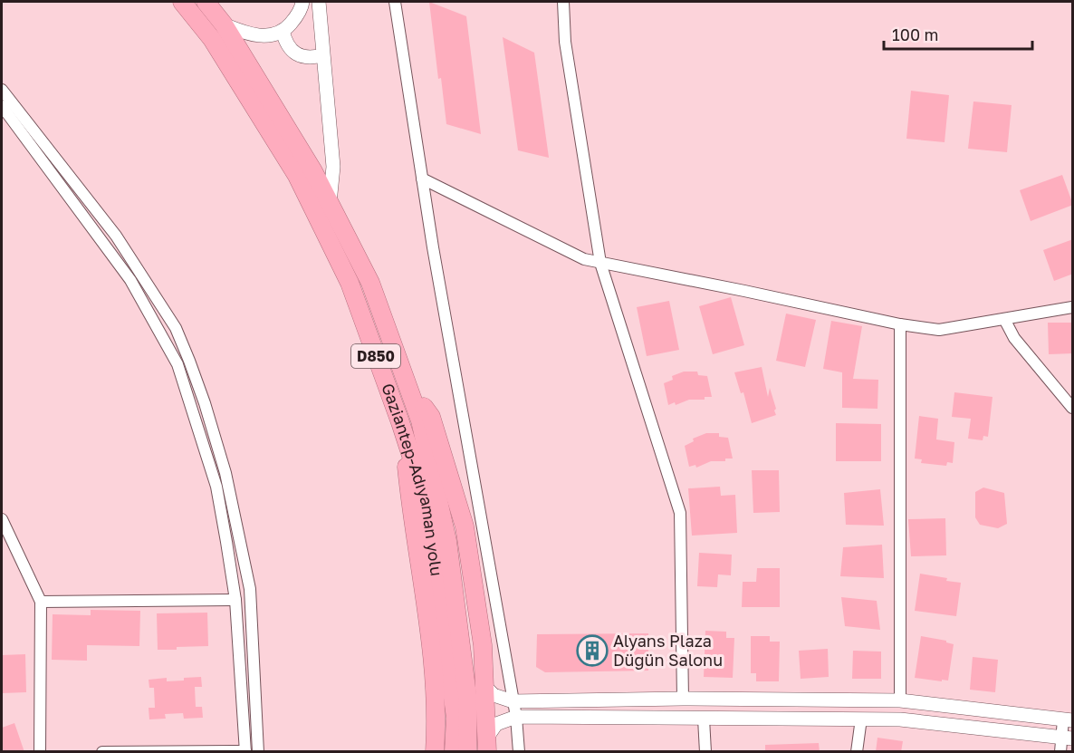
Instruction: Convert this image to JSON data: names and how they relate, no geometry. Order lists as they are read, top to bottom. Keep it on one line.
{"streets":{"highway":["D850","Gaziantep-Adıyaman yolu"]},"places":{"building":["Alyans Plaza Düğün Salonu"]},"scale_bar":"100 m"}
